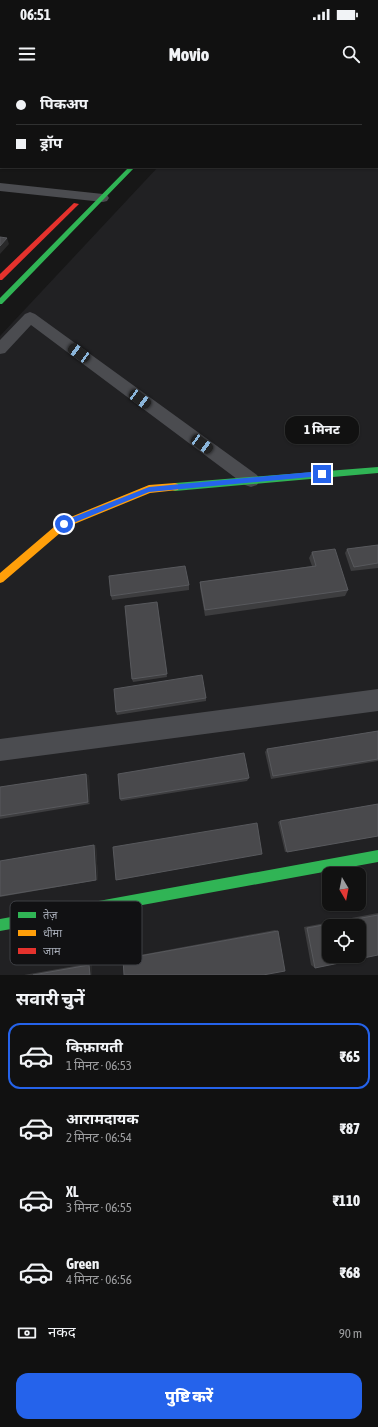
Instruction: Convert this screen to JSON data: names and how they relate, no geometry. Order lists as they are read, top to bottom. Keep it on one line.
{"legend":["तेज़","धीमा","जाम"],"north":"bottom","page":{"status":"06:51","header":"Movio","banner":["पिकअप","ड्रॉप"],"bubble":"1 मिनट","heading":"सवारी चुनें","list":[{"name":"किफ़ायती","note":"1 मिनट · 06:53","value":"₹65"},{"name":"आरामदायक","note":"2 मिनट · 06:54","value":"₹87"},{"name":"XL","note":"3 मिनट · 06:55","value":"₹110"},{"name":"Green","note":"4 मिनट · 06:56","value":"₹68"}],"pay":["नकद","90 m"],"buttons":"पुष्टि करें"}}
